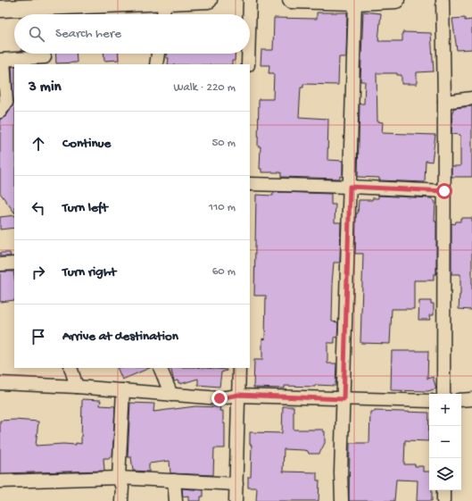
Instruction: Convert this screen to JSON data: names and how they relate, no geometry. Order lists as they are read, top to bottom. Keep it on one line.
{"page":{"search":"Search here","heading":["3 min","Walk · 220 m"],"list":[["Continue","50 m"],["Turn left","110 m"],["Turn right","60 m"],"Arrive at destination"],"map_buttons":["+","−"]}}
